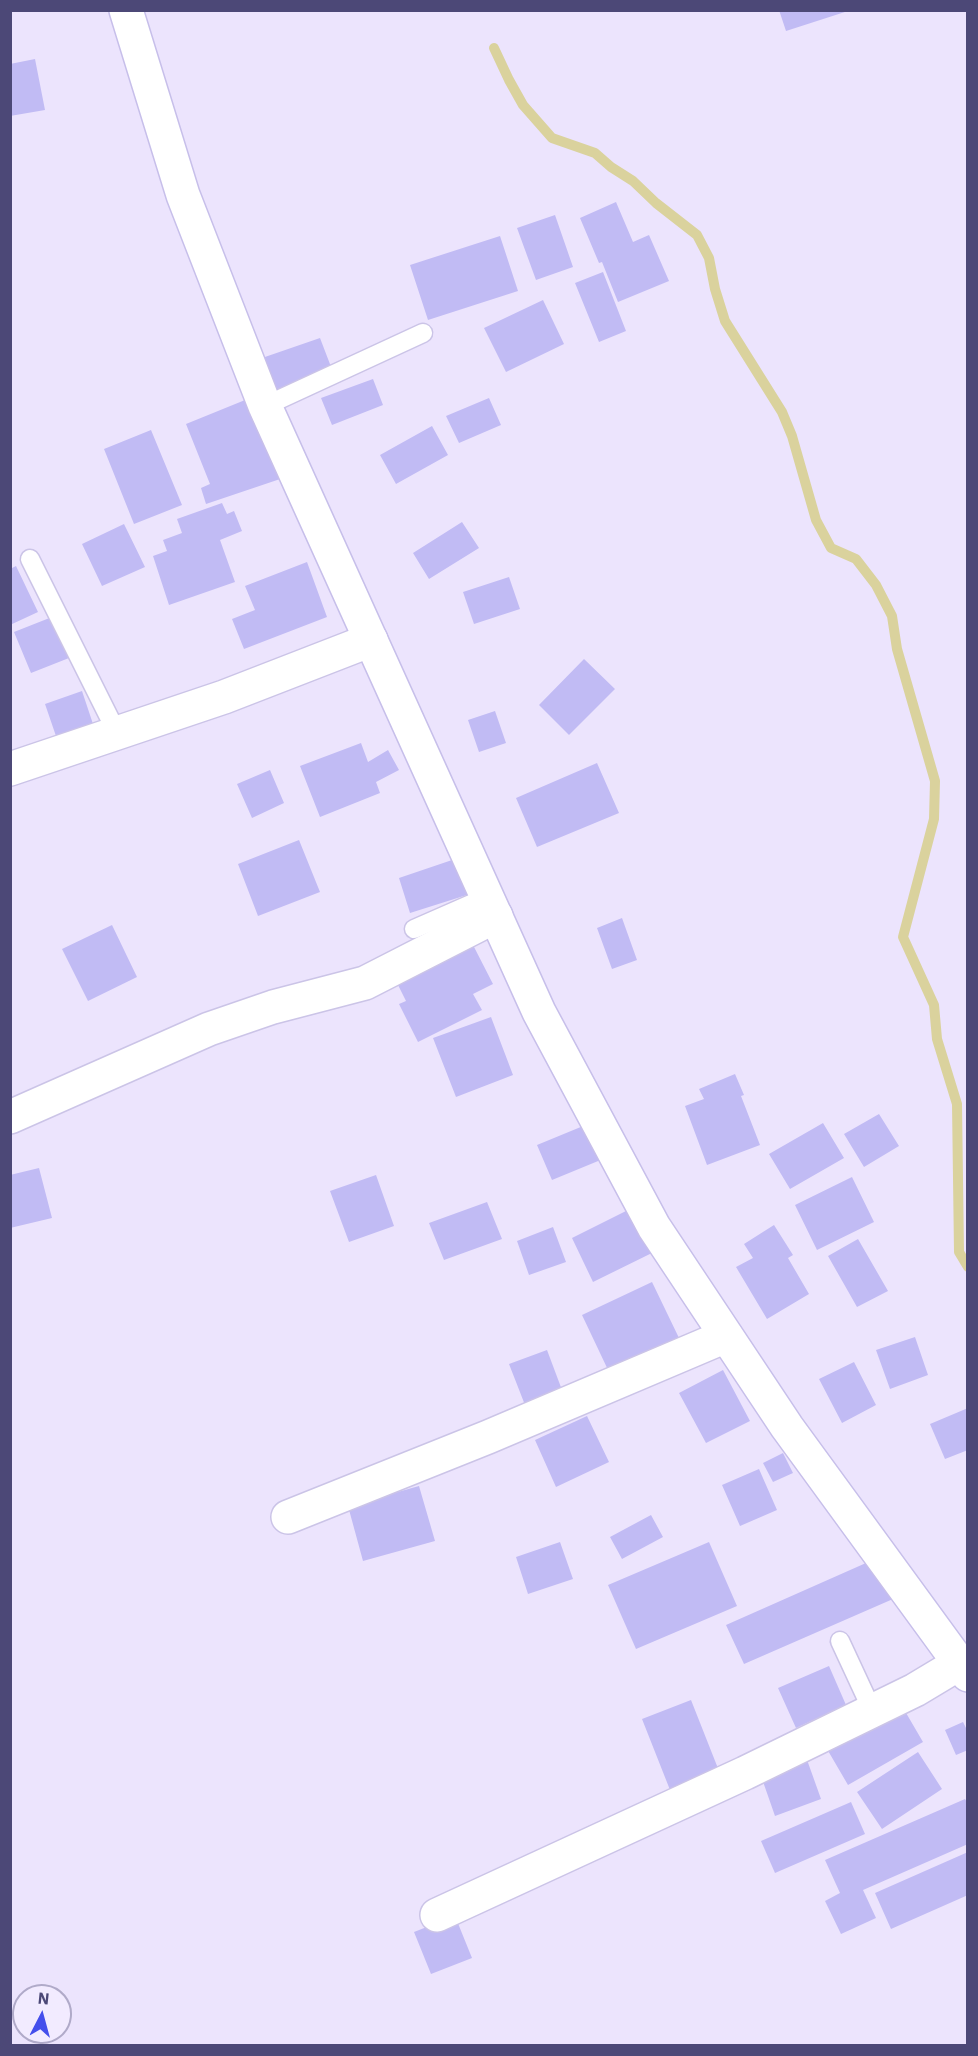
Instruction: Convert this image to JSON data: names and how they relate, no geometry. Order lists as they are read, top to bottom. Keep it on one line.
{"north":"top"}
